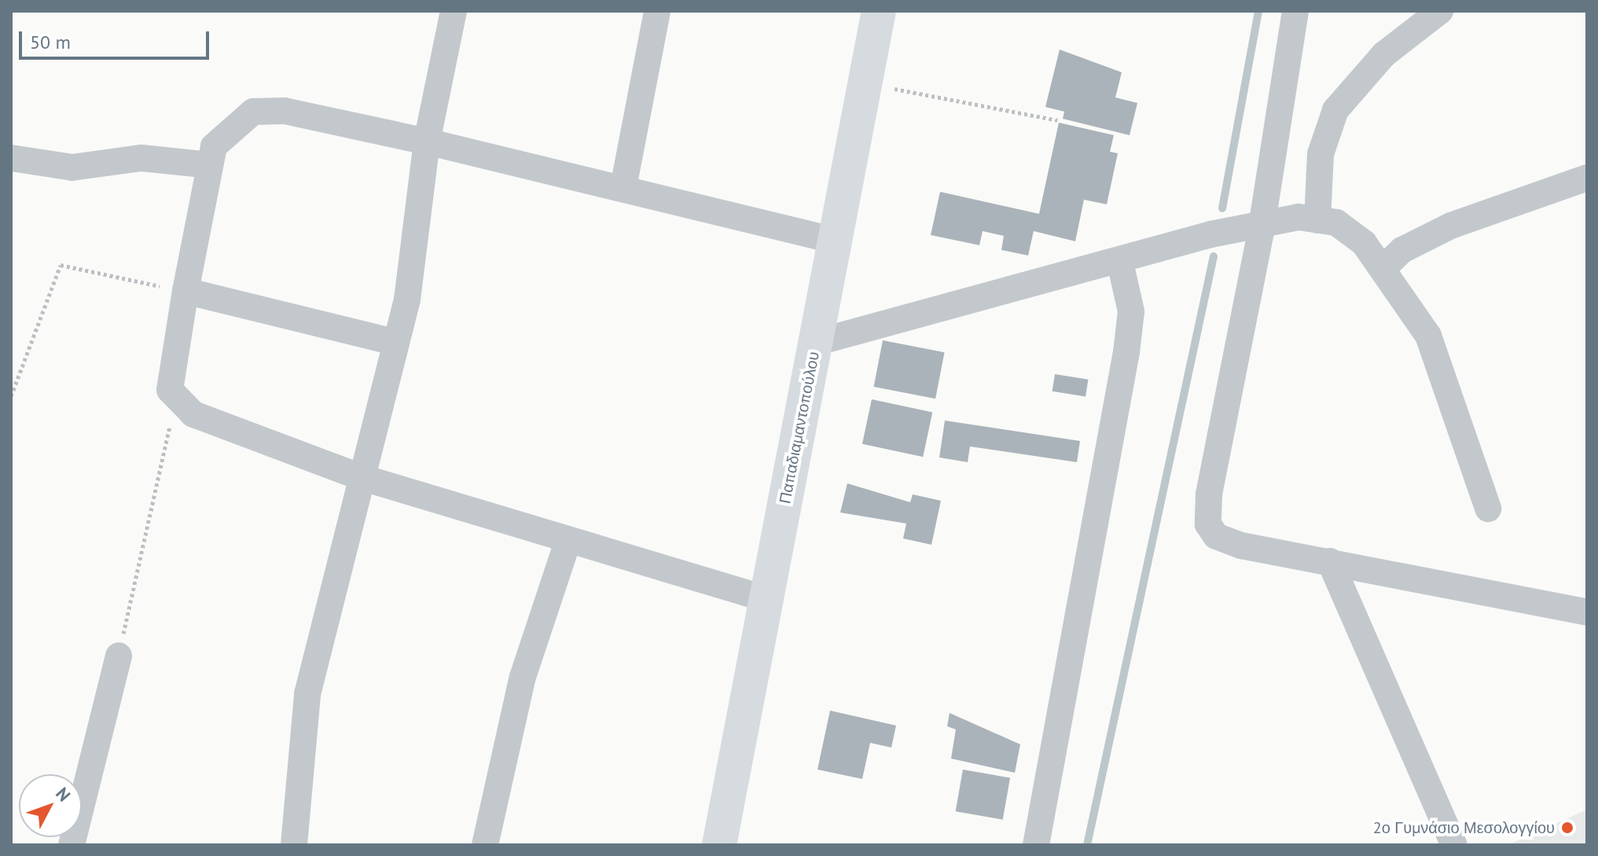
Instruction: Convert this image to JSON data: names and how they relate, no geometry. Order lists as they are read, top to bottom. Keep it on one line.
{"streets":{"main road":["Παπαδιαμαντοπούλου"]},"places":["2ο Γυμνάσιο Μεσολογγίου"],"scale_bar":"50 m","north":"top right"}
